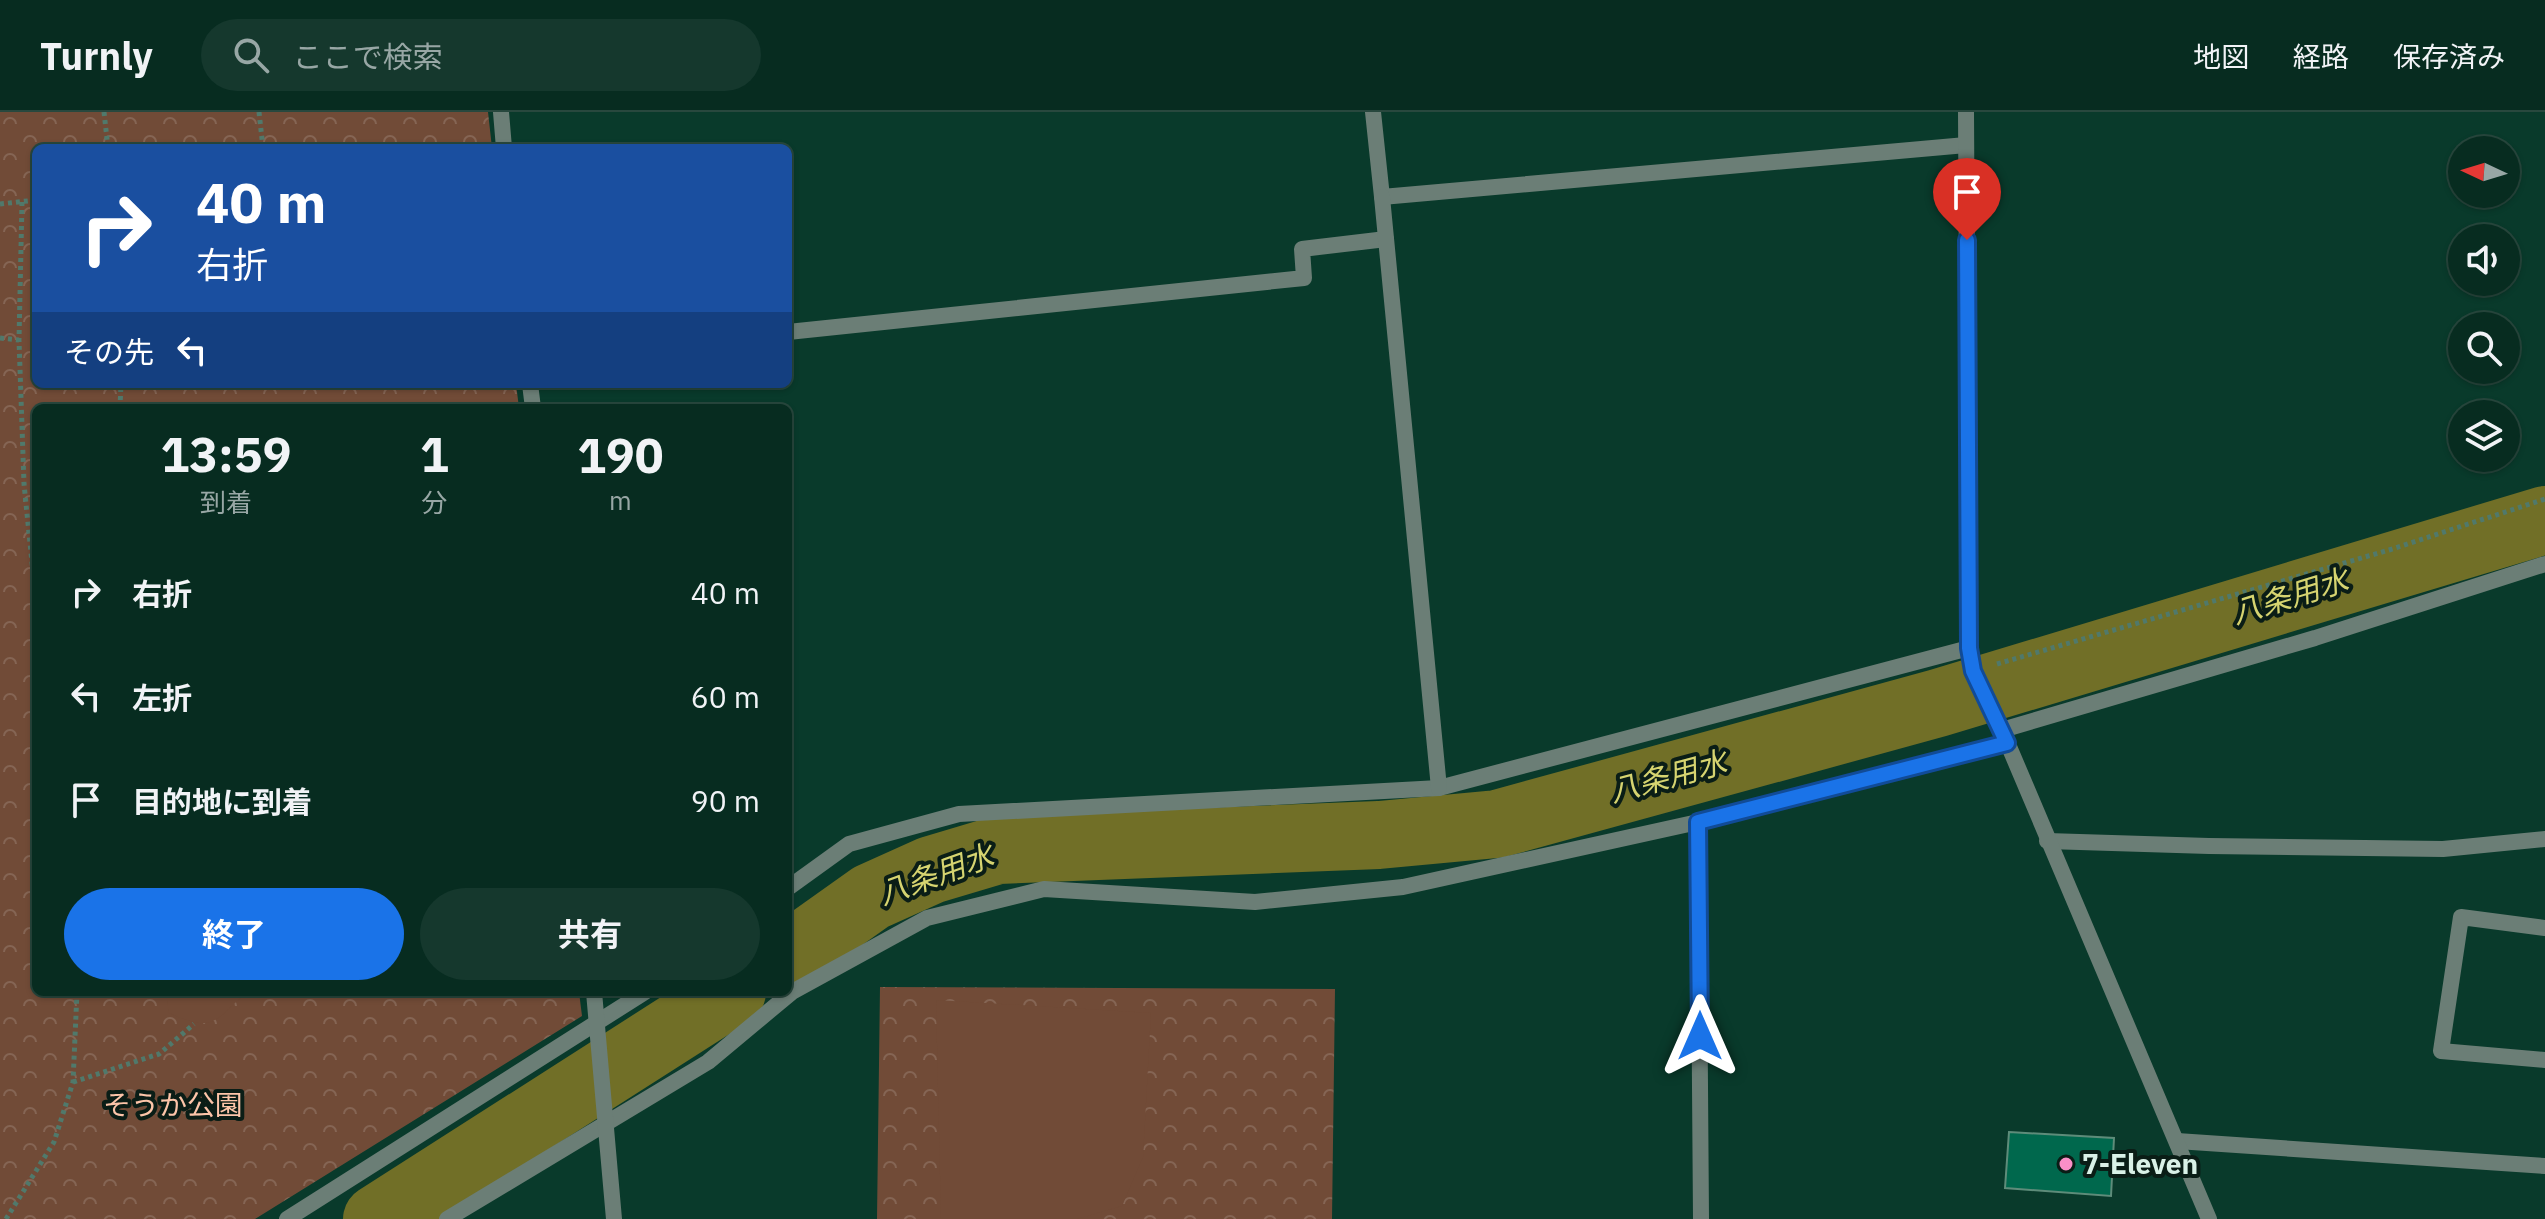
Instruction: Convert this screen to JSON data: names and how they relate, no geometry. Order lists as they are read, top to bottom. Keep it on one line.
{"water":["八条用水"],"parks":["そうか公園"],"places":["7-Eleven"],"north":"left","page":{"header":"Turnly","search":"ここで検索","nav":["地図","経路","保存済み"],"turn":["40 m","右折"],"then":"その先","eta":["13:59","到着","1","分","190","m"],"list":[{"name":"右折","value":"40 m"},{"name":"左折","value":"60 m"},{"name":"目的地に到着","value":"90 m"}],"buttons":["終了","共有"]}}
